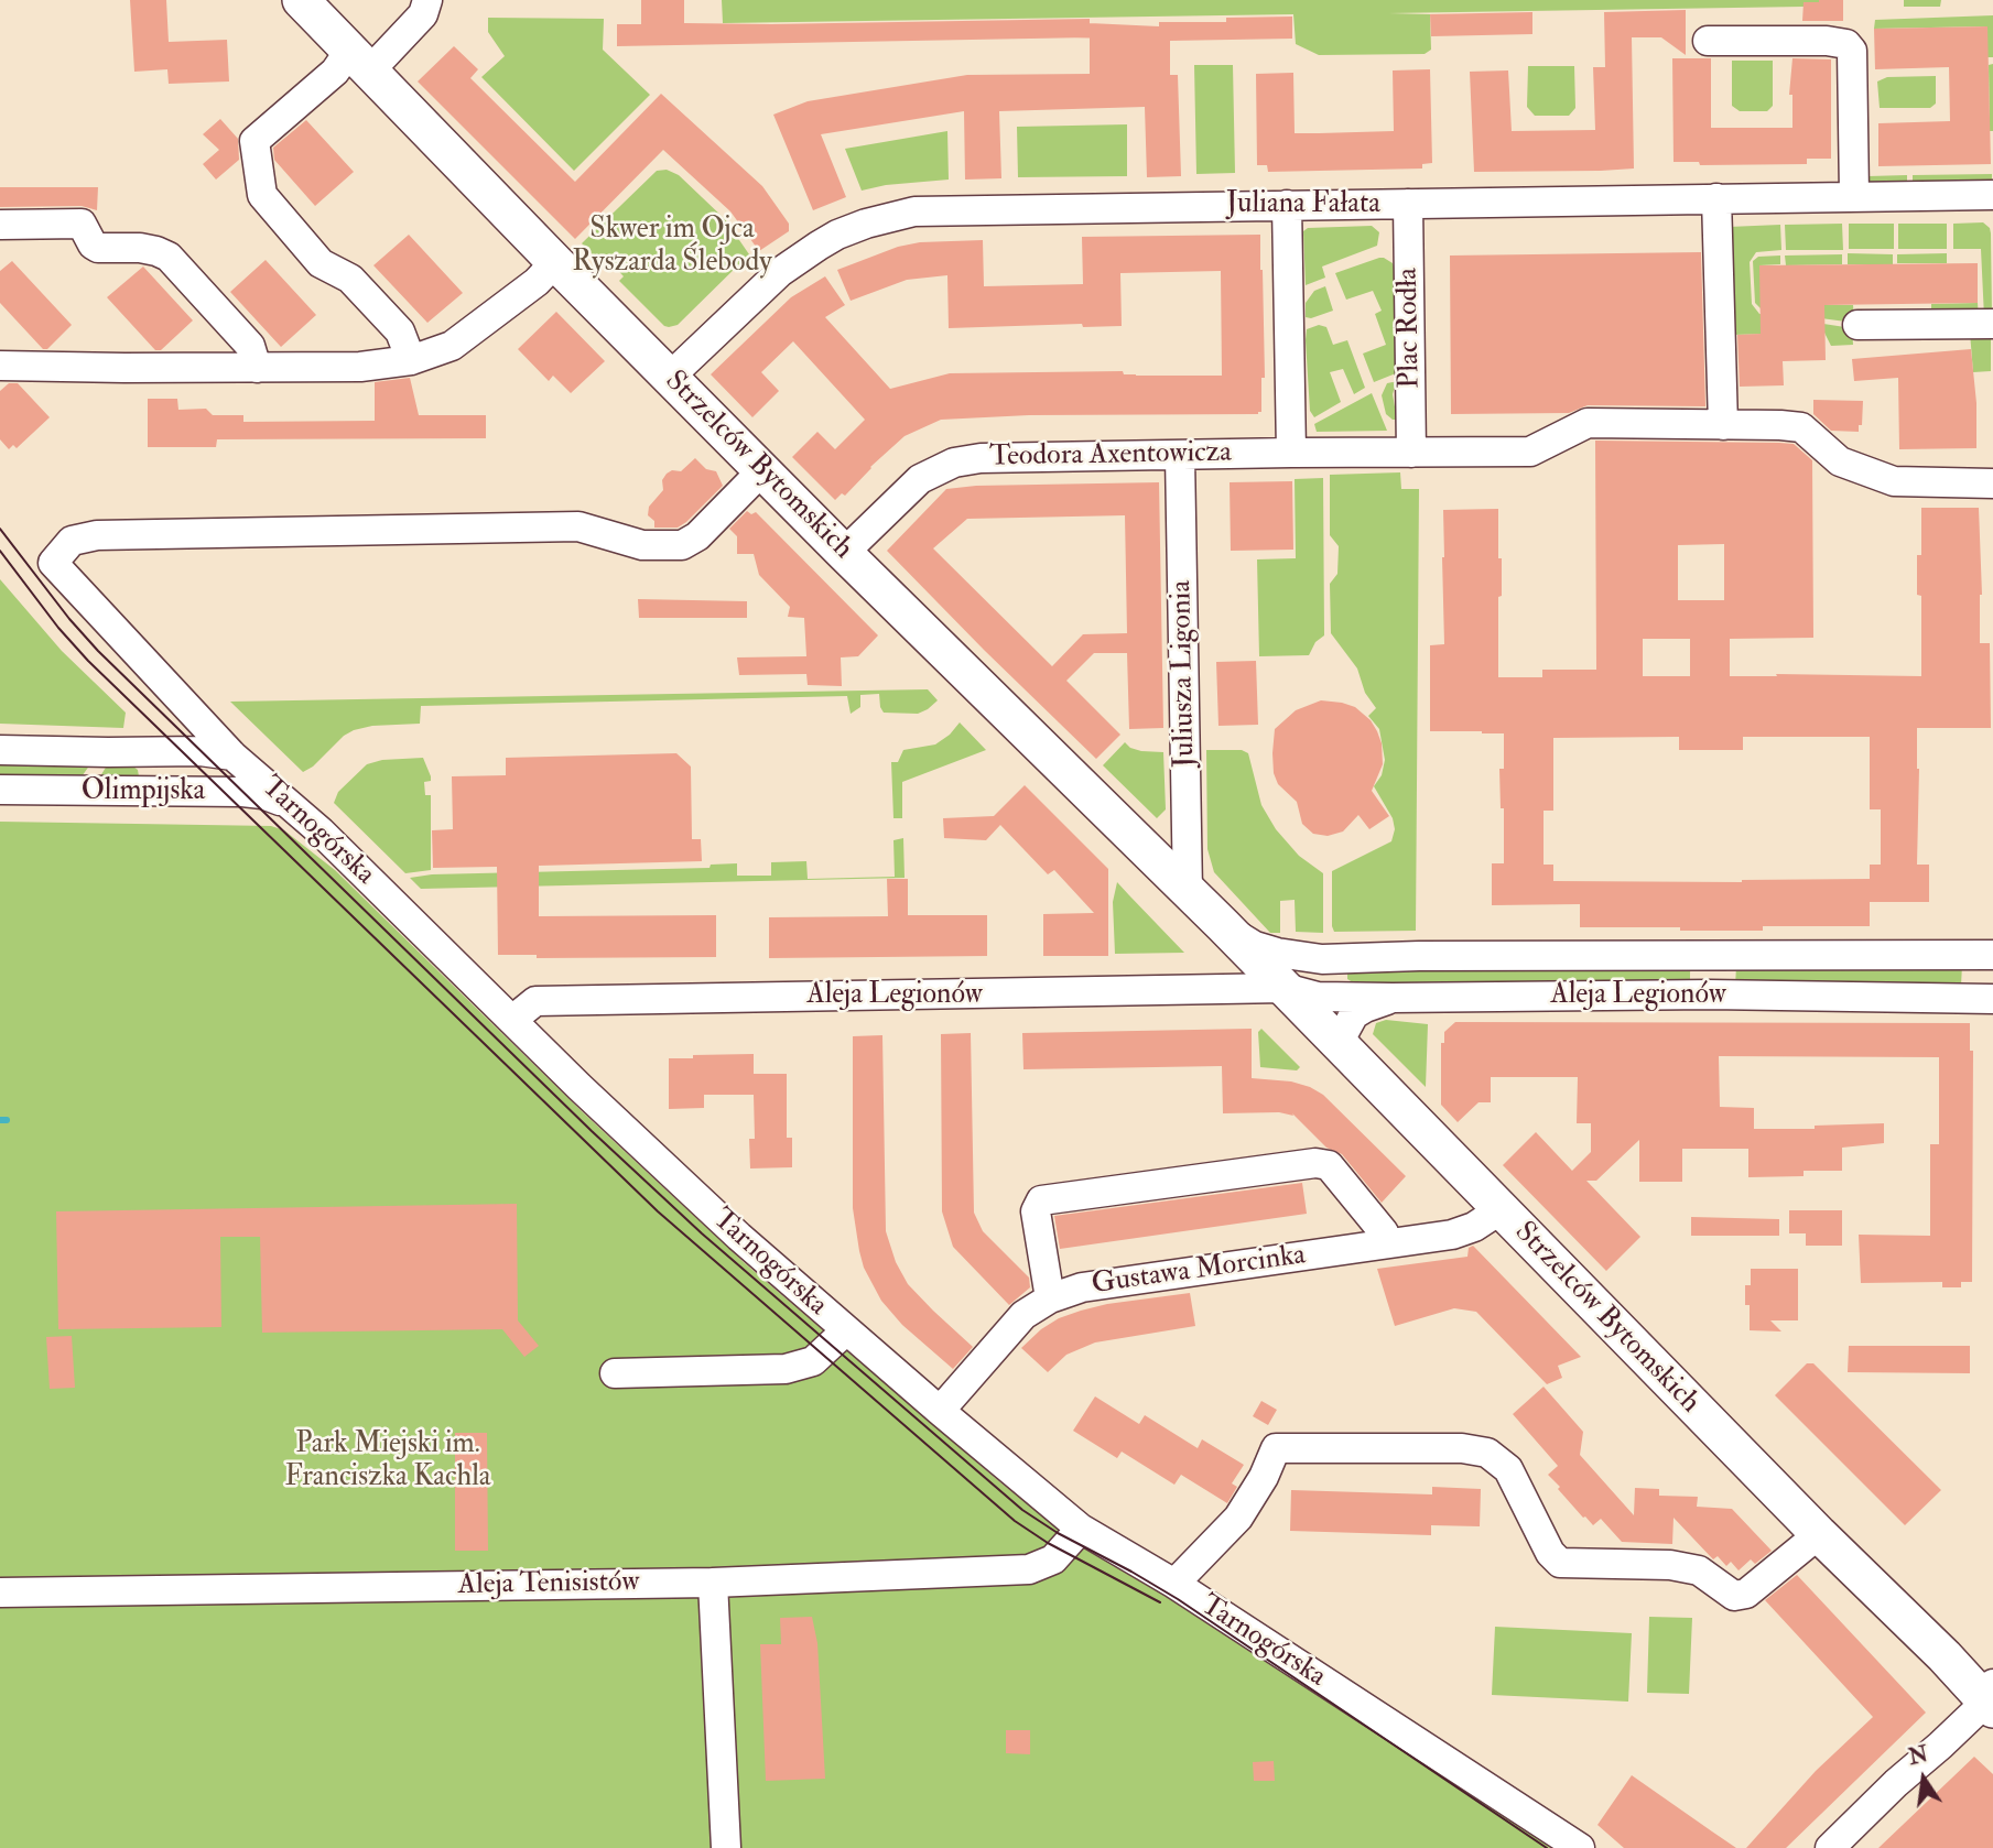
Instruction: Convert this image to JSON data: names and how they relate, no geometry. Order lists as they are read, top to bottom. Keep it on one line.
{"streets":{"main road":["Strzelców Bytomskich"],"street":["Juliana Fałata","Plac Rodła","Teodora Axentowicza","Juliusza Ligonia","Olimpijska","Tarnogórska","Aleja Legionów","Gustawa Morcinka","Aleja Tenisistów"]},"crossings":[["Juliana Fałata","Plac Rodła"],["Juliana Fałata","Strzelców Bytomskich"],["Plac Rodła","Teodora Axentowicza"],["Teodora Axentowicza","Strzelców Bytomskich"],["Teodora Axentowicza","Juliusza Ligonia"],["Strzelców Bytomskich","Juliusza Ligonia"],["Strzelców Bytomskich","Tarnogórska"],["Strzelców Bytomskich","Aleja Legionów"],["Strzelców Bytomskich","Gustawa Morcinka"],["Olimpijska","Tarnogórska"],["Tarnogórska","Aleja Legionów"],["Tarnogórska","Gustawa Morcinka"],["Tarnogórska","Aleja Tenisistów"]],"parks":["Skwer im Ojca Ryszarda Ślebody","Park Miejski im. Franciszka Kachla"],"north":"top"}
